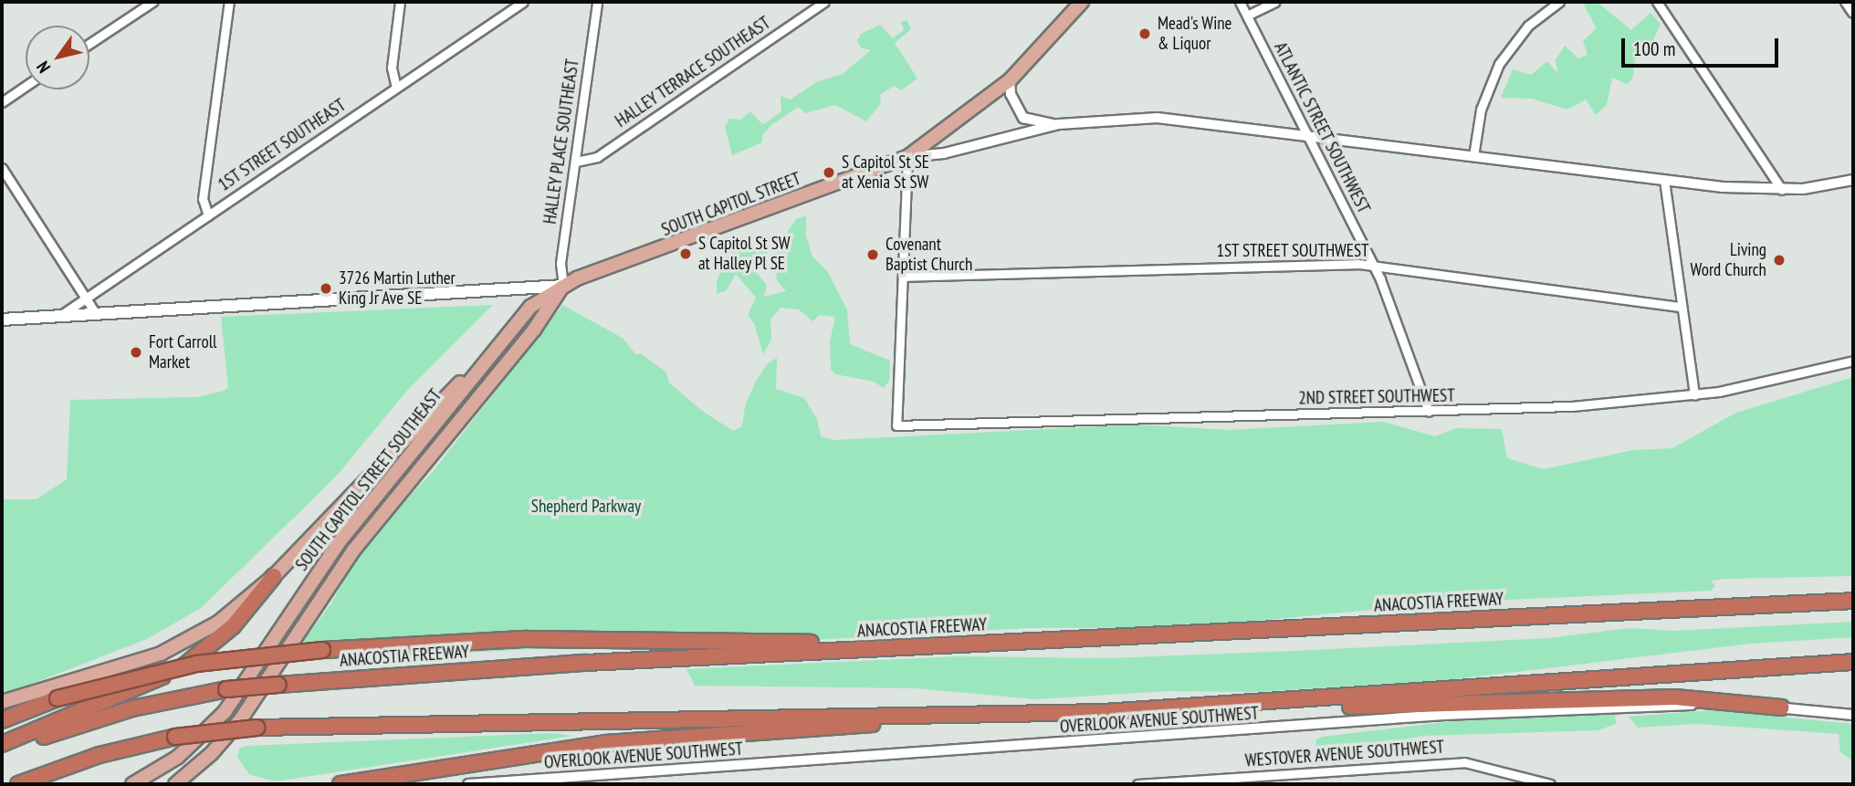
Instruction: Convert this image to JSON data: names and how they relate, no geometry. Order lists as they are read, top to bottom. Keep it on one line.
{"streets":{"highway":["ANACOSTIA FREEWAY"],"main road":["SOUTH CAPITOL STREET","SOUTH CAPITOL STREET SOUTHEAST"],"street":["HALLEY TERRACE SOUTHEAST","ATLANTIC STREET SOUTHWEST","HALLEY PLACE SOUTHEAST","1ST STREET SOUTHEAST","1ST STREET SOUTHWEST","2ND STREET SOUTHWEST","OVERLOOK AVENUE SOUTHWEST","WESTOVER AVENUE SOUTHWEST"]},"crossings":[["HALLEY TERRACE SOUTHEAST","HALLEY PLACE SOUTHEAST"],["ATLANTIC STREET SOUTHWEST","1ST STREET SOUTHWEST"],["ATLANTIC STREET SOUTHWEST","2ND STREET SOUTHWEST"],["HALLEY PLACE SOUTHEAST","SOUTH CAPITOL STREET"],["HALLEY PLACE SOUTHEAST","SOUTH CAPITOL STREET SOUTHEAST"],["SOUTH CAPITOL STREET","SOUTH CAPITOL STREET SOUTHEAST"],["1ST STREET SOUTHWEST","2ND STREET SOUTHWEST"]],"parks":["Shepherd Parkway"],"places":["Mead's Wine & Liquor","S Capitol St SE at Xenia St SW","S Capitol St SW at Halley Pl SE","Covenant Baptist Church","Living Word Church","3726 Martin Luther King Jr Ave SE","Fort Carroll Market"],"scale_bar":"100 m","north":"bottom left"}
